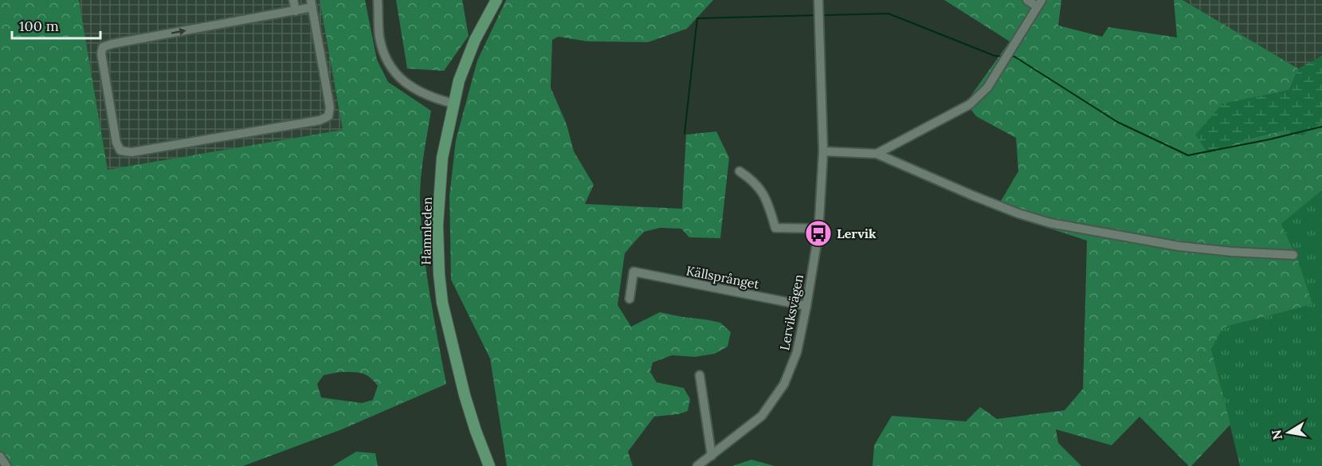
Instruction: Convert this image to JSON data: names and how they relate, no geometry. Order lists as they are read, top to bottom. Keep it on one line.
{"streets":{"main road":["Hamnleden"],"street":["Källsprånget","Lerviksvägen"]},"crossings":[["Källsprånget","Lerviksvägen"]],"places":{"bus stop":["Lervik"]},"scale_bar":"100 m","north":"left"}
